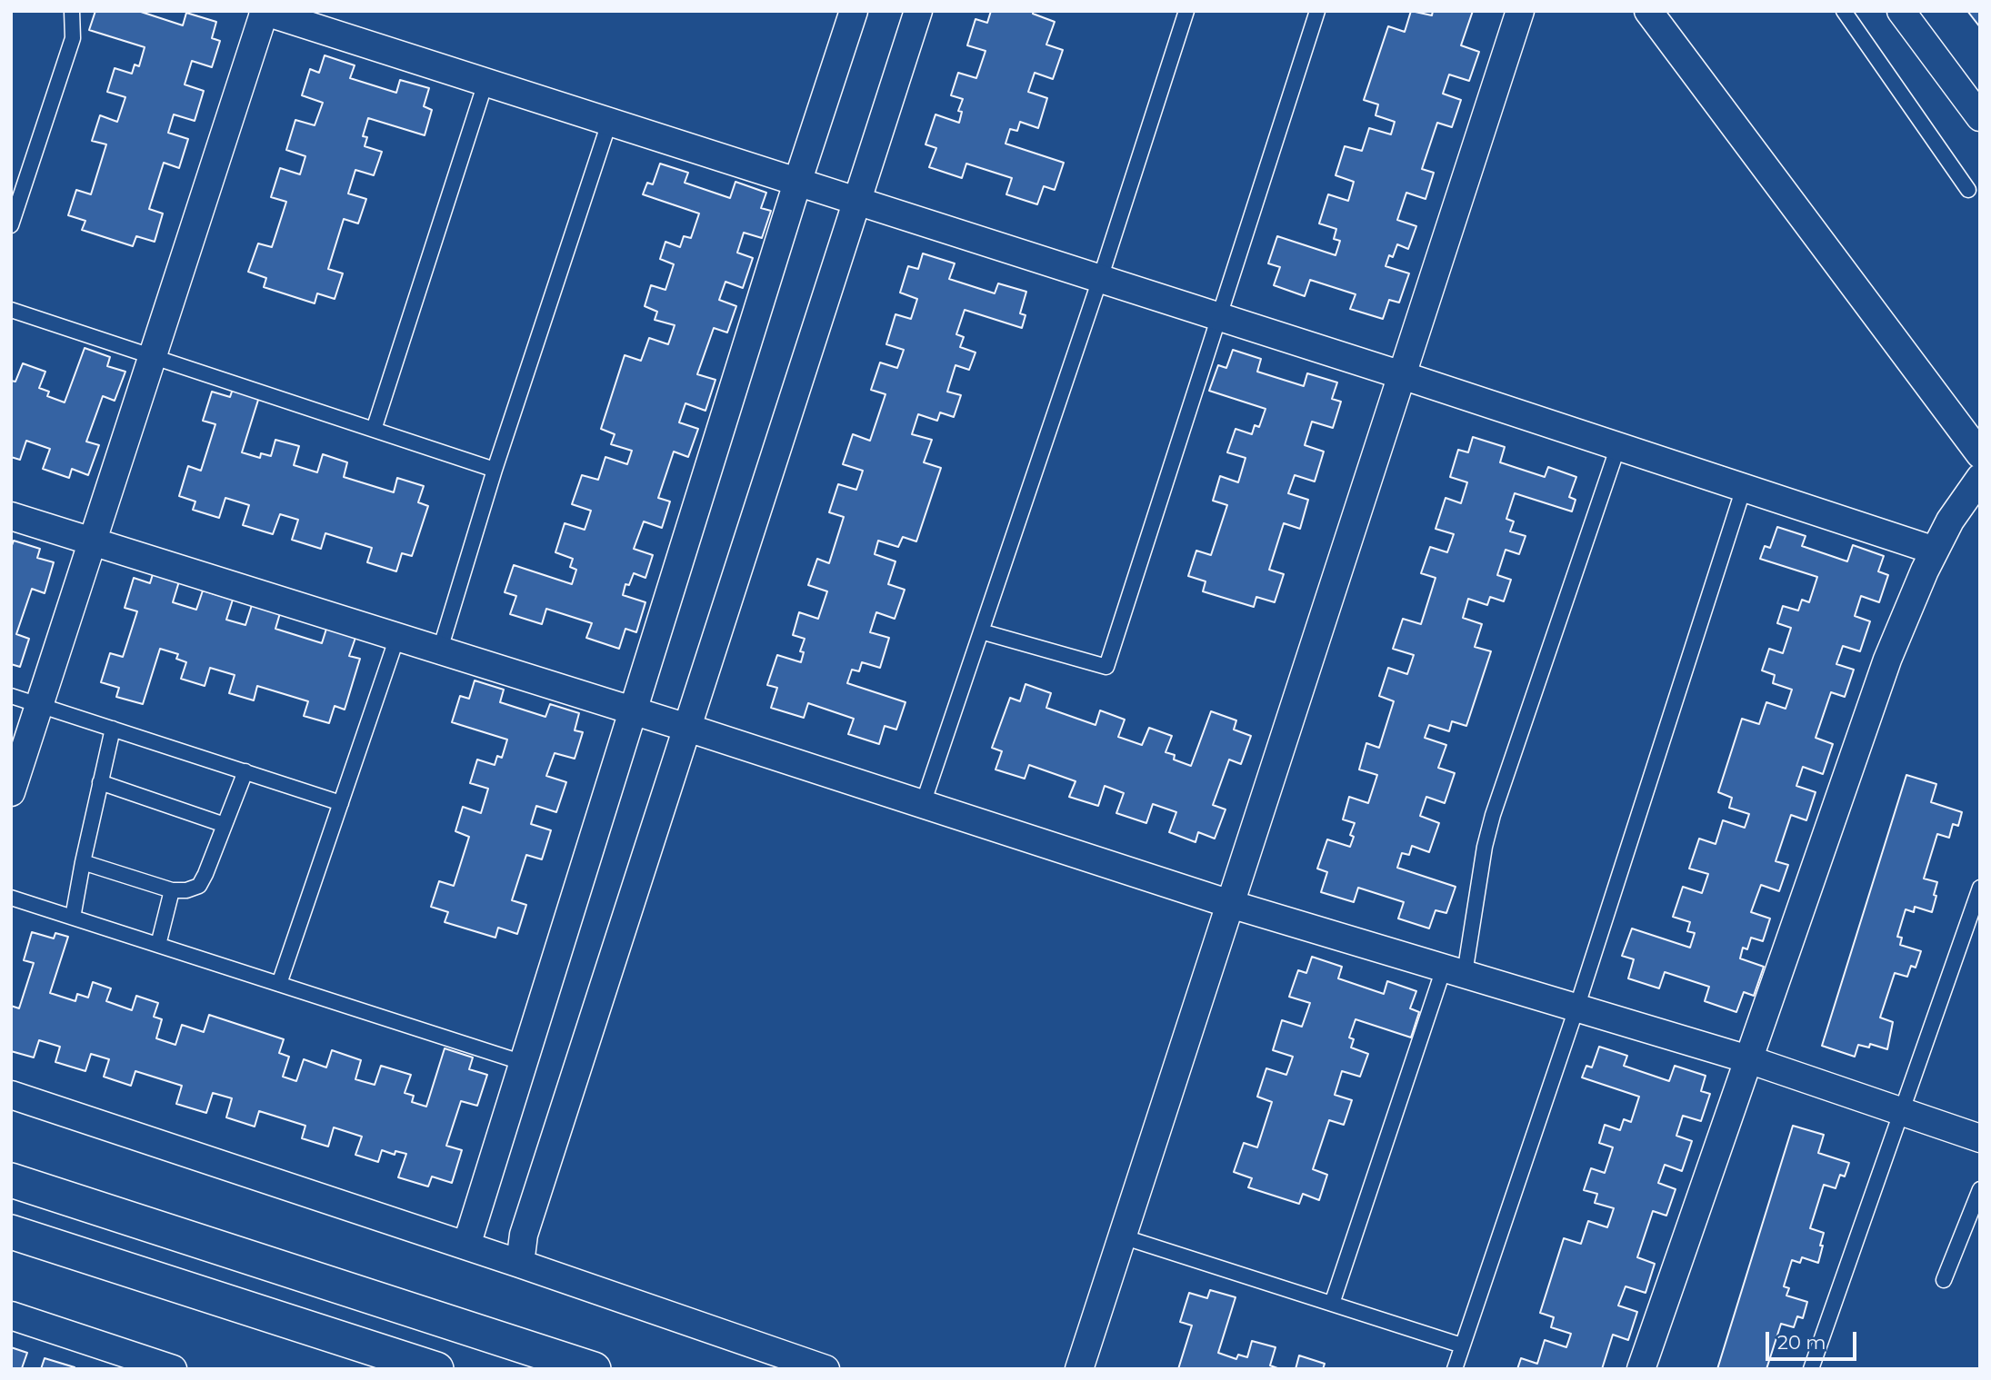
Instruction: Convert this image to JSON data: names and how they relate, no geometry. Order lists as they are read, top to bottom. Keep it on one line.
{"scale_bar":"20 m"}
